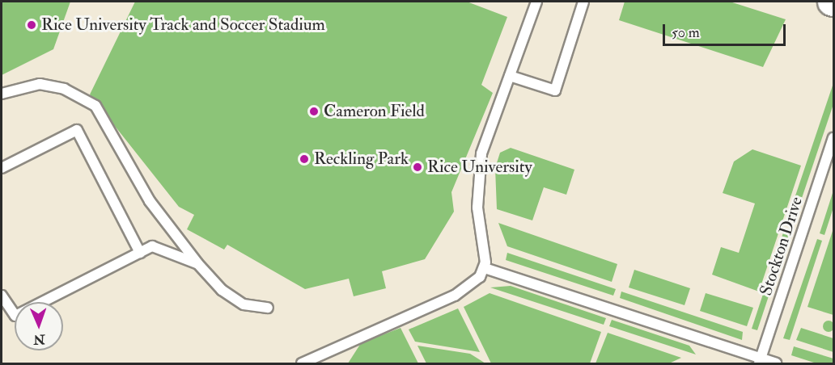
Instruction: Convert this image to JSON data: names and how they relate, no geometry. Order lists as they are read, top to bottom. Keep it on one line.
{"streets":{"lane":["Stockton Drive"]},"places":["Rice University Track and Soccer Stadium","Cameron Field","Reckling Park","Rice University"],"scale_bar":"50 m","north":"bottom"}
